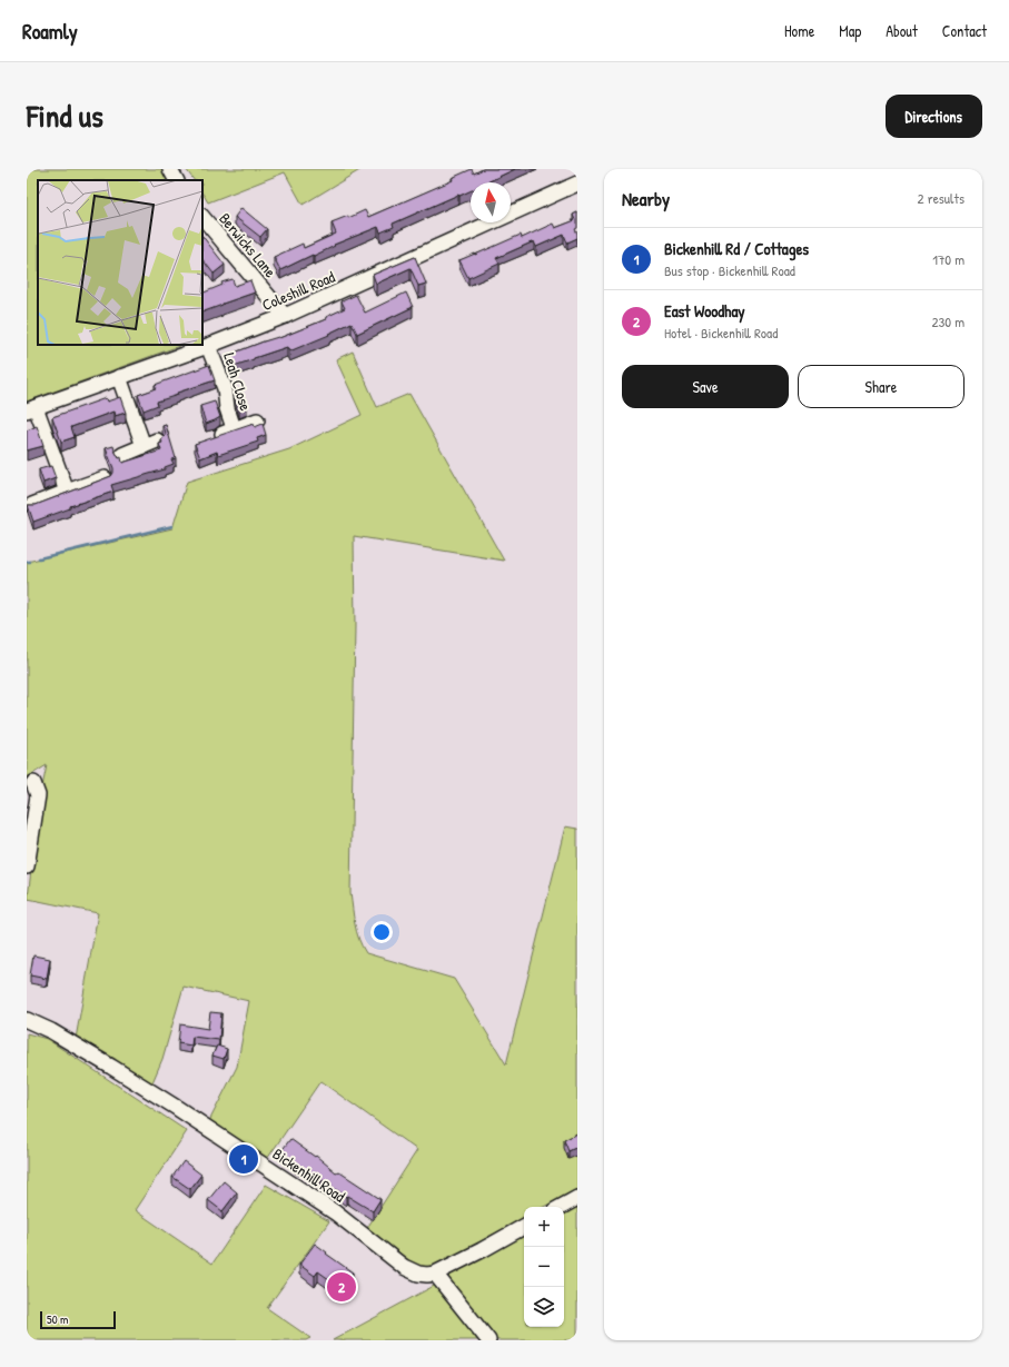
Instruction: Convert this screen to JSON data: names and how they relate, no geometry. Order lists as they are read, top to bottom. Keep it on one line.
{"streets":{"street":["Berwicks Lane","Coleshill Road","Leah Close","Bickenhill Road"]},"crossings":[["Berwicks Lane","Coleshill Road"],["Coleshill Road","Leah Close"]],"scale_bar":"50 m","north":"top","page":{"header":"Roamly","nav":["Home","Map","About","Contact"],"title":"Find us","buttons":["Directions",["Save","Share"]],"heading":["Nearby","2 results"],"list":[{"mark":"1","name":"Bickenhill Rd / Cottages","note":"Bus stop · Bickenhill Road","value":"170 m"},{"mark":"2","name":"East Woodhay","note":"Hotel · Bickenhill Road","value":"230 m"}],"pins":["1","2"],"map_buttons":["+","−"],"scale":"50 m"}}
